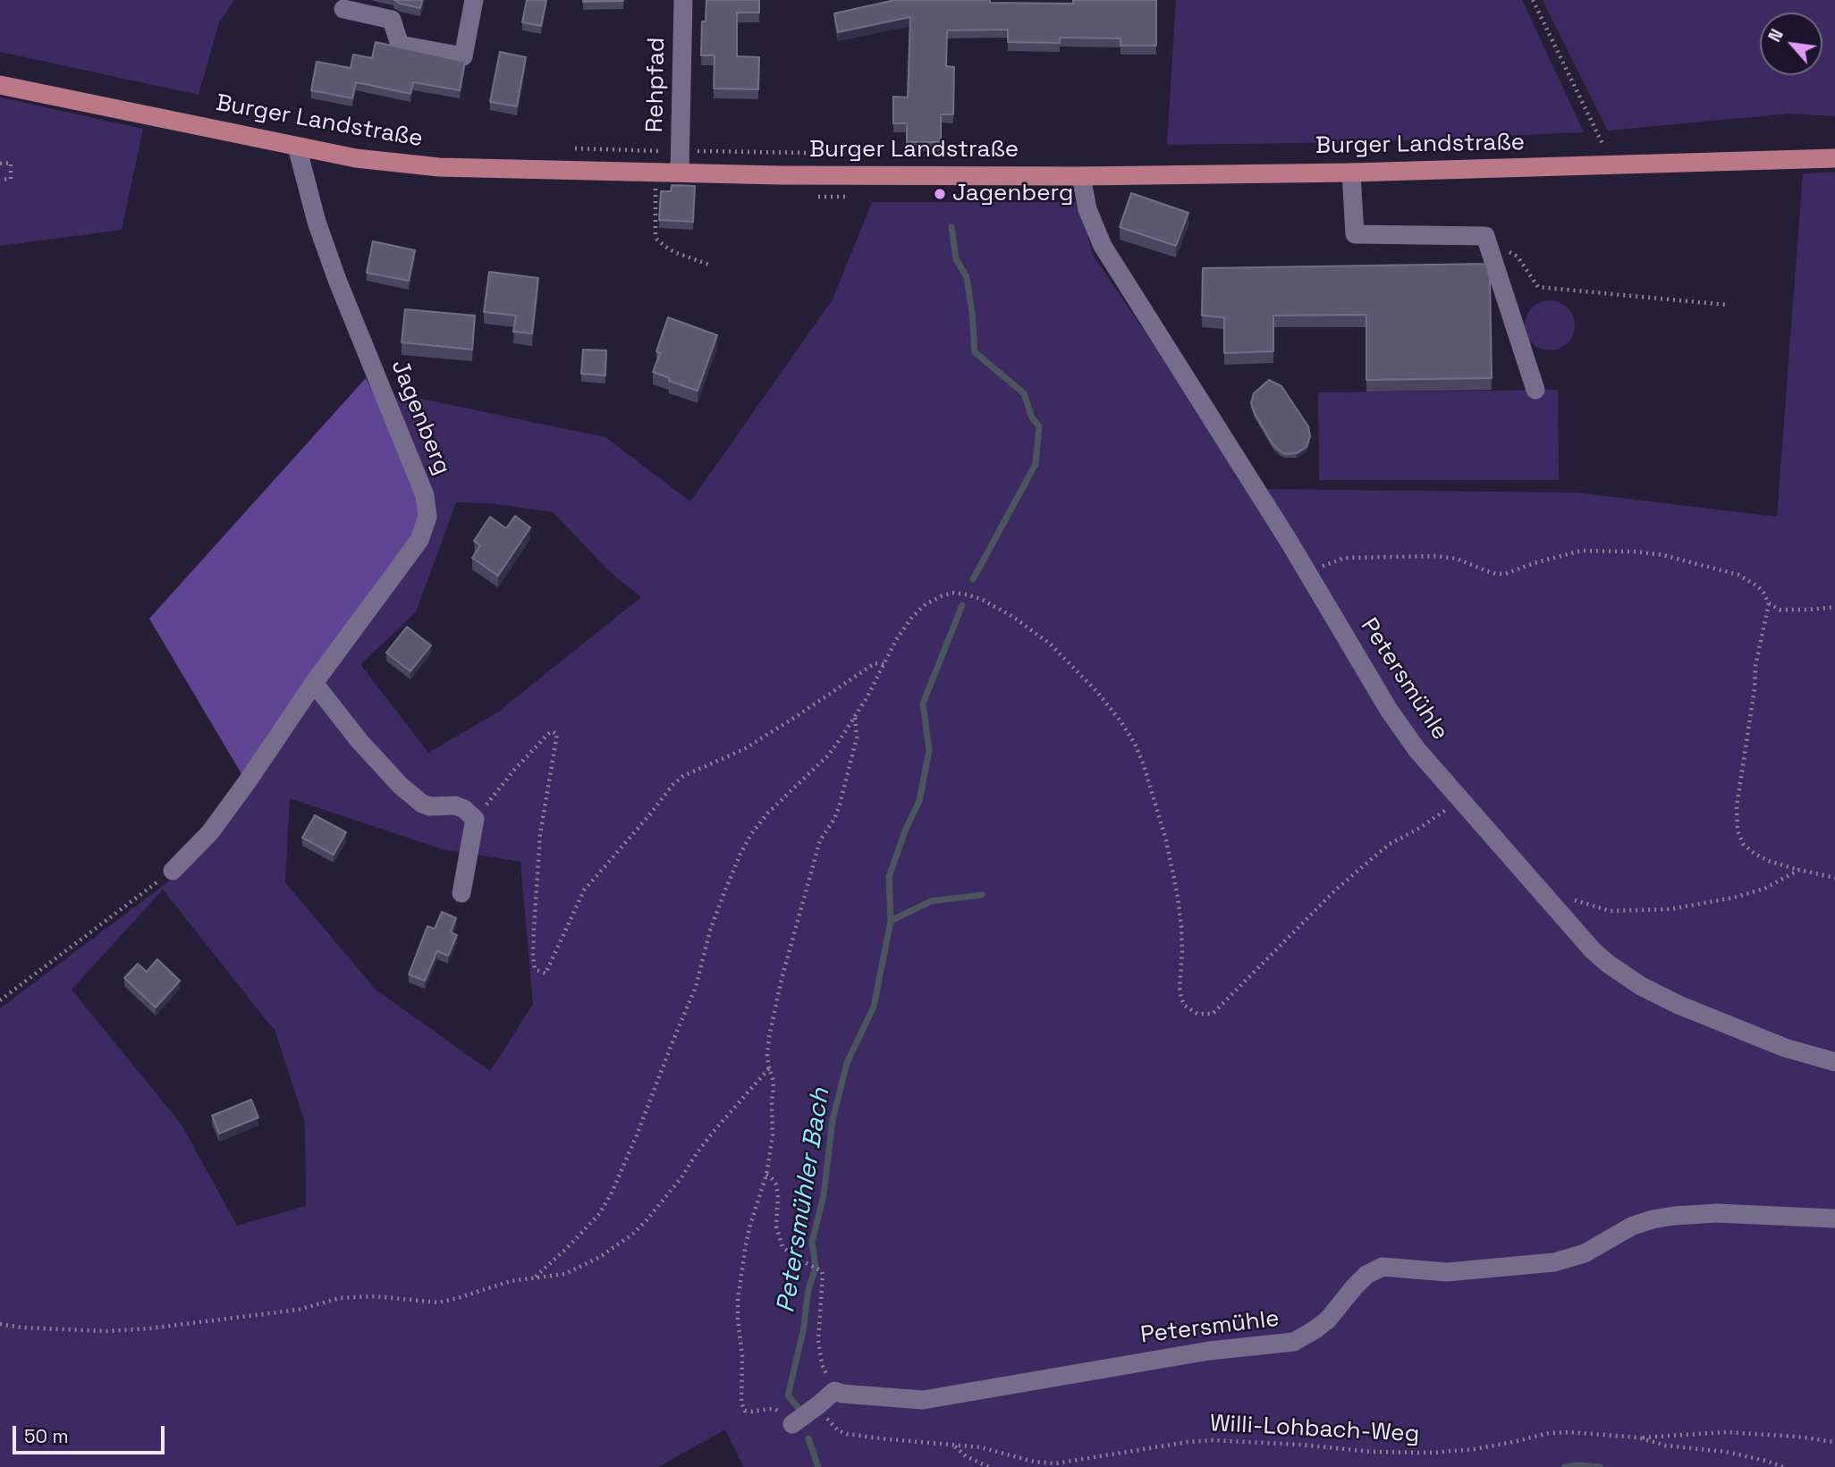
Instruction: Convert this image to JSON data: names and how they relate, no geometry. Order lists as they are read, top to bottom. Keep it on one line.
{"streets":{"main road":["Burger Landstraße"],"street":["Rehpfad","Jagenberg","Petersmühle"],"path":["Willi-Lohbach-Weg"]},"crossings":[["Rehpfad","Burger Landstraße"],["Burger Landstraße","Jagenberg"],["Burger Landstraße","Petersmühle"]],"water":["Petersmühler Bach"],"places":["Jagenberg"],"scale_bar":"50 m","north":"top left"}
